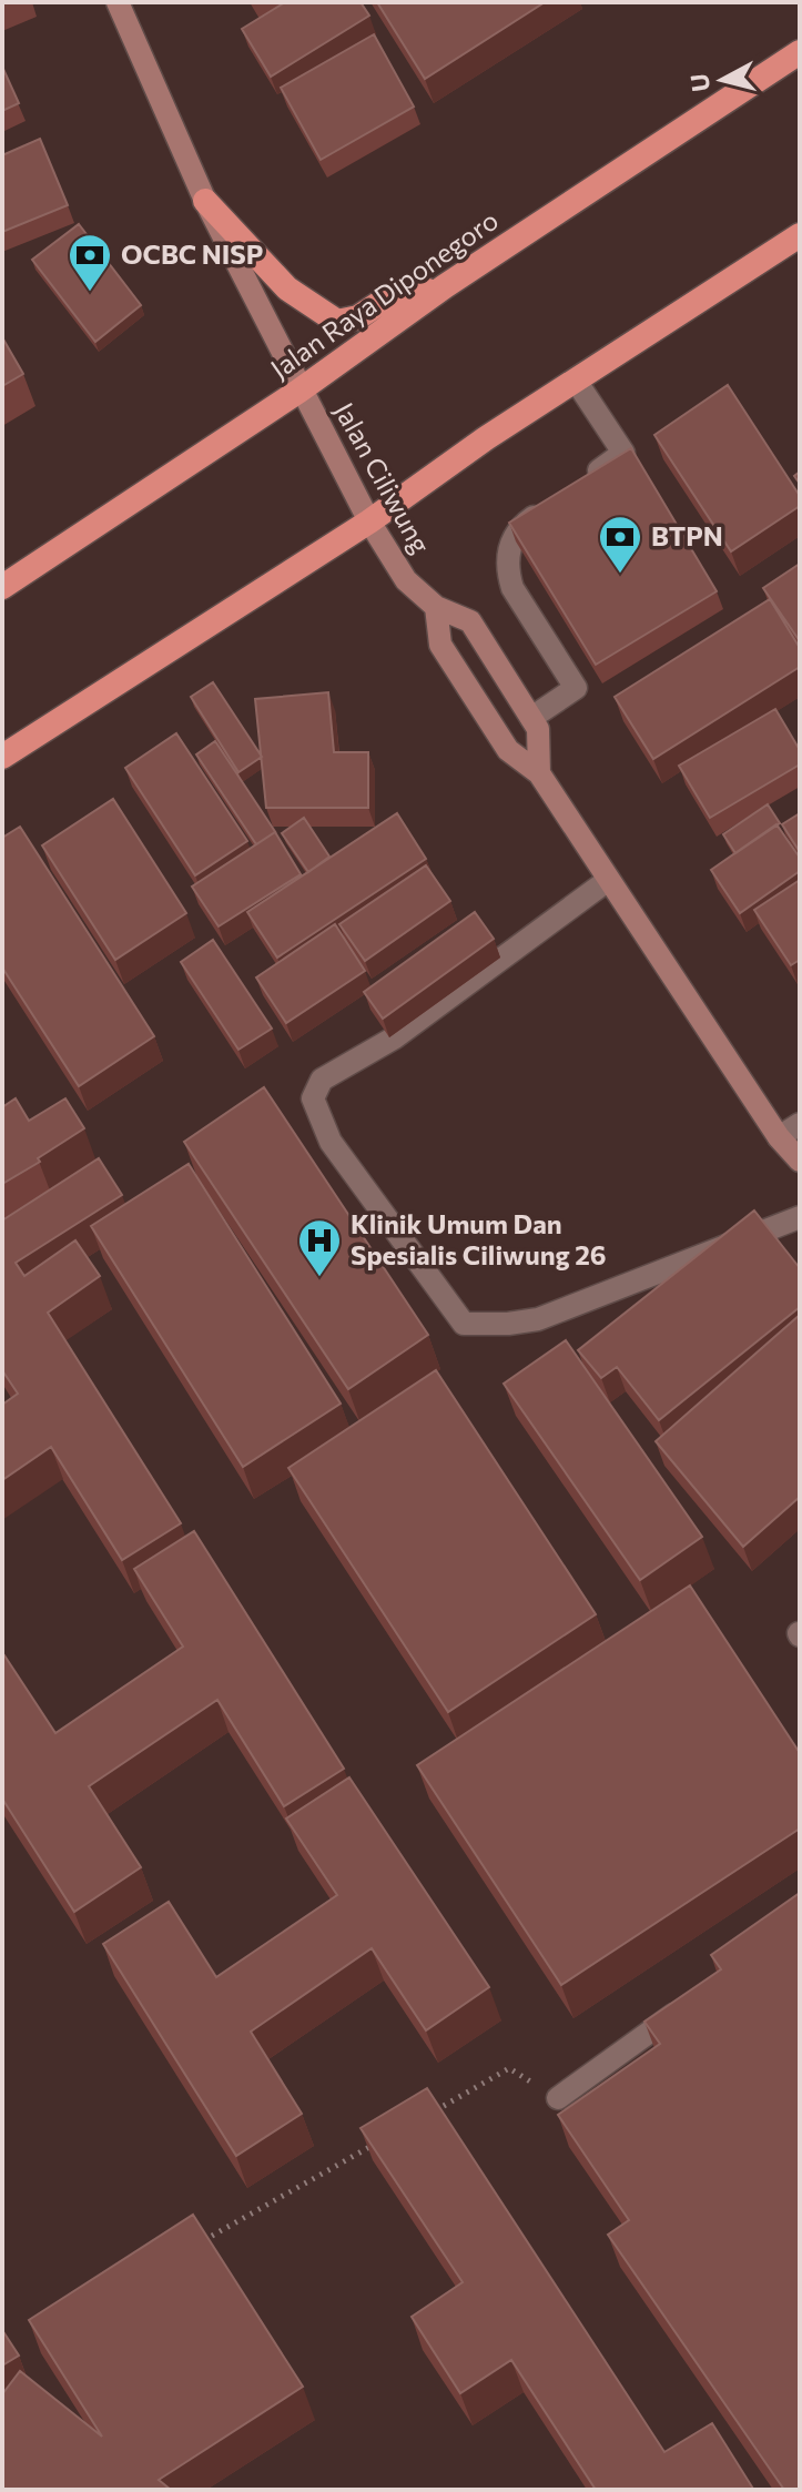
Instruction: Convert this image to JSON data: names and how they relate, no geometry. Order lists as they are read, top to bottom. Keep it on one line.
{"streets":{"highway":["Jalan Raya Diponegoro"],"main road":["Jalan Ciliwung"]},"crossings":[["Jalan Raya Diponegoro","Jalan Ciliwung"]],"places":{"bank":["OCBC NISP","BTPN"],"hospital":["Klinik Umum Dan Spesialis Ciliwung 26"]},"north":"left"}
